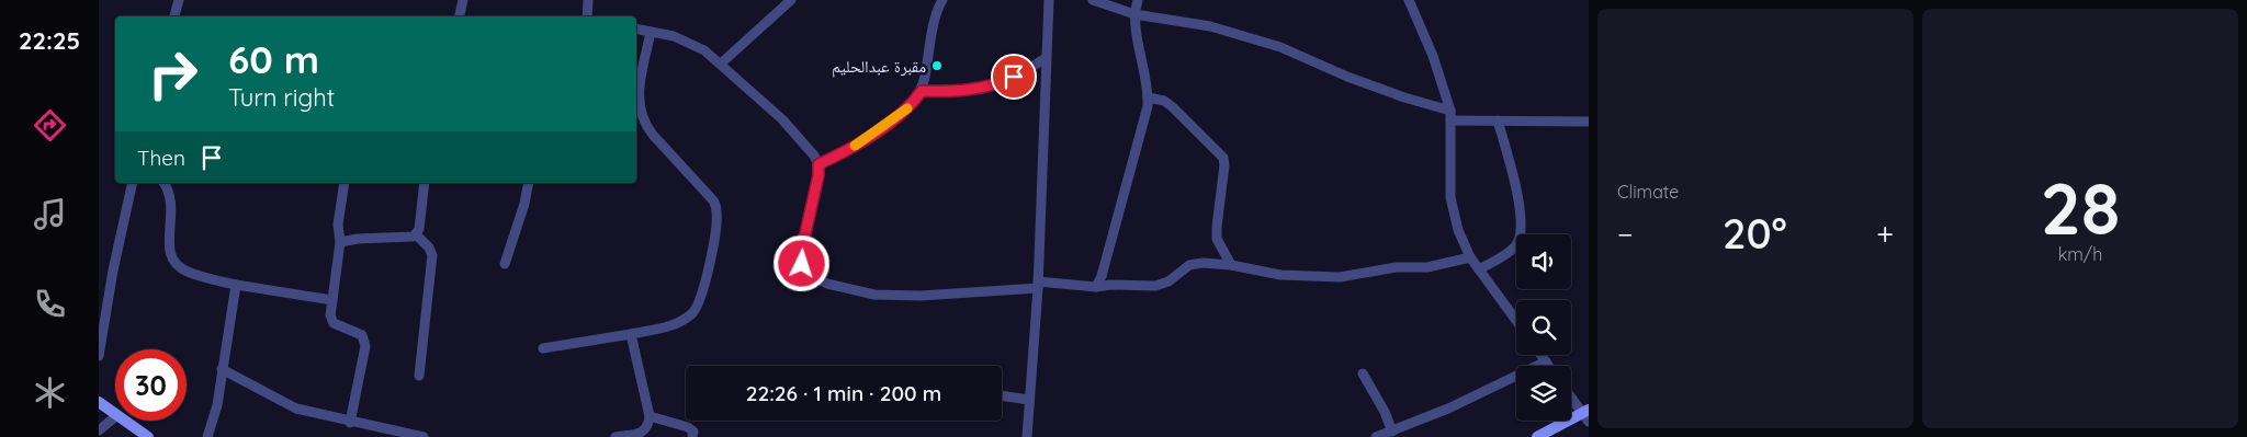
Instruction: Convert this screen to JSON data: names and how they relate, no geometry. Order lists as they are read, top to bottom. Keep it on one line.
{"places":["مقبرة عبدالحليم"],"page":{"tabs":"22:25","tile":["Climate",["28","km/h"]],"turn":["60 m","Turn right"],"then":"Then","heat":["−","20°","+"],"limit":"30","trip":"22:26 · 1 min · 200 m"}}
